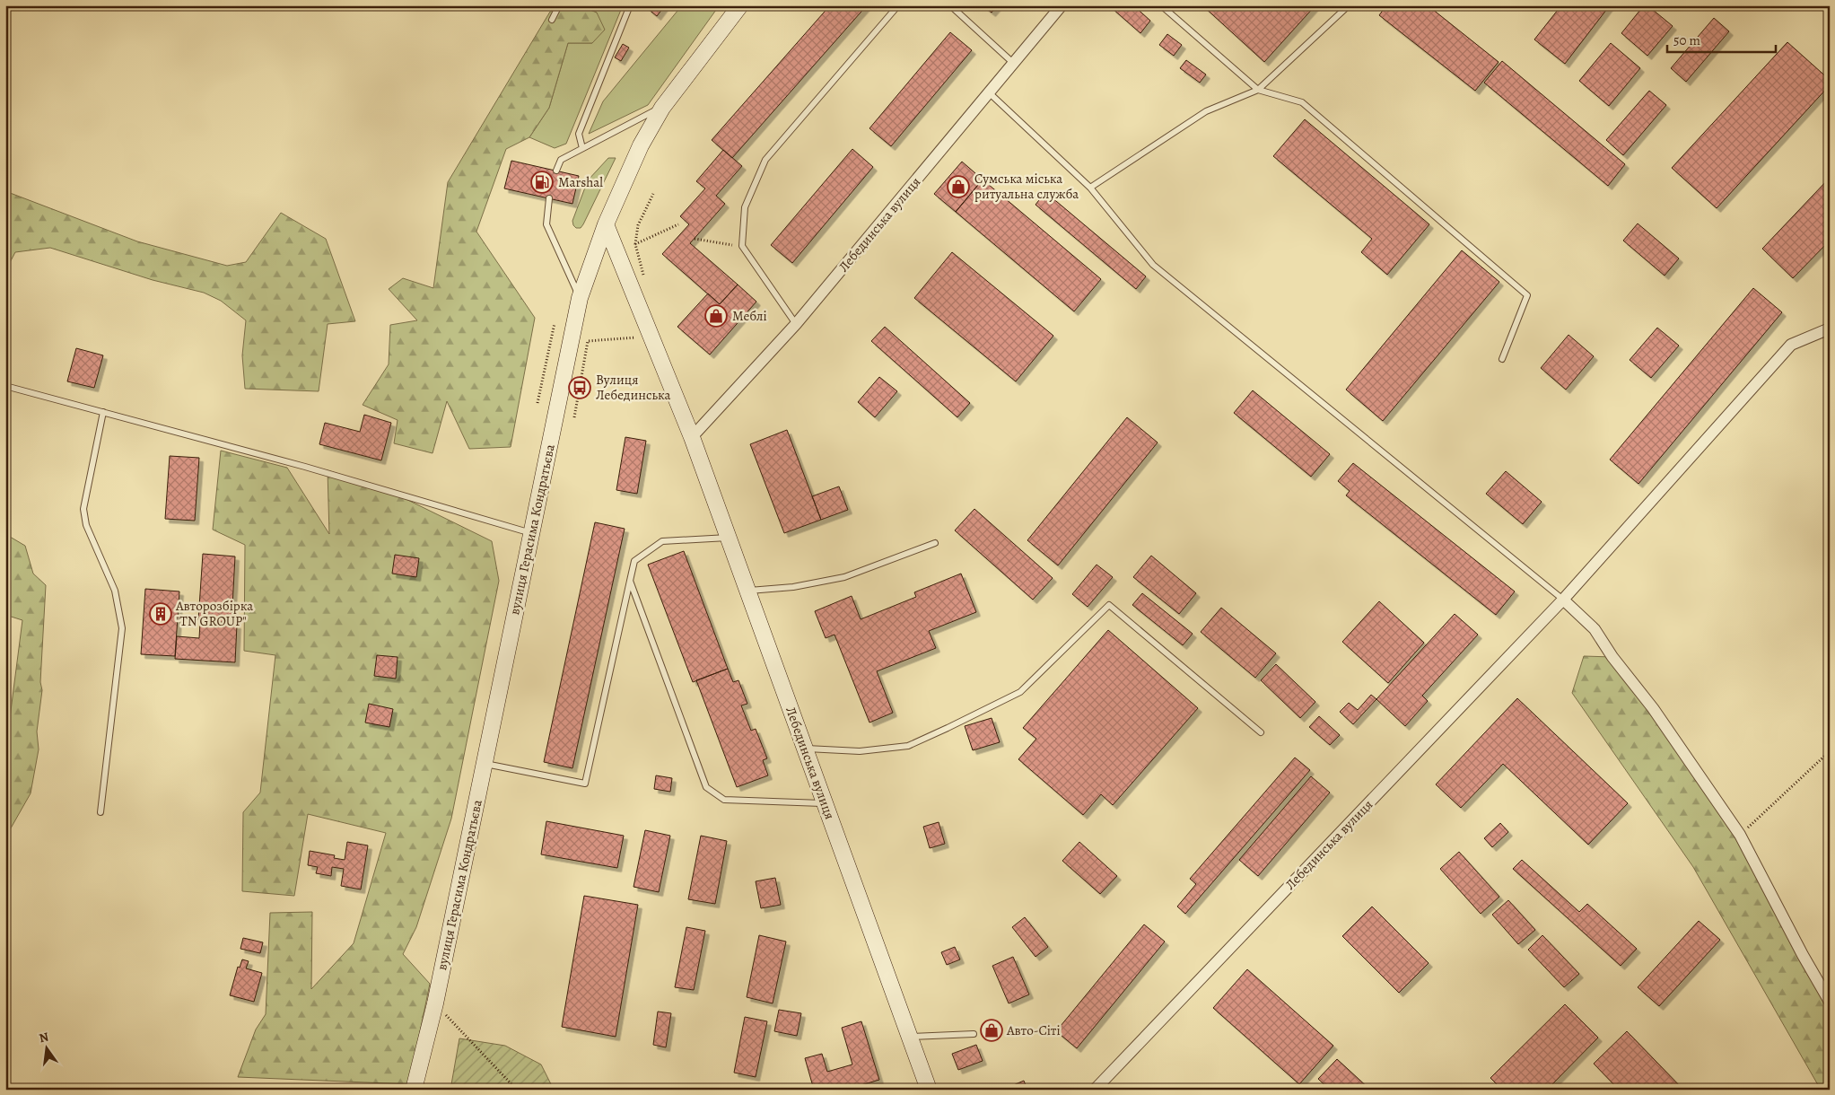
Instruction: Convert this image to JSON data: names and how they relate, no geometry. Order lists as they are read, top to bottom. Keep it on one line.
{"streets":{"main road":["Лебединська вулиця","вулиця Герасима Кондратьєва"]},"crossings":[["Лебединська вулиця","вулиця Герасима Кондратьєва"]],"places":{"fuel station":["Marshal"],"shop":["Сумська міська ритуальна служба","Меблі","Авто-Сіті"],"bus stop":["Вулиця Лебединська"],"building":["Авторозбірка \"TN GROUP\""]},"scale_bar":"50 m","north":"top"}
